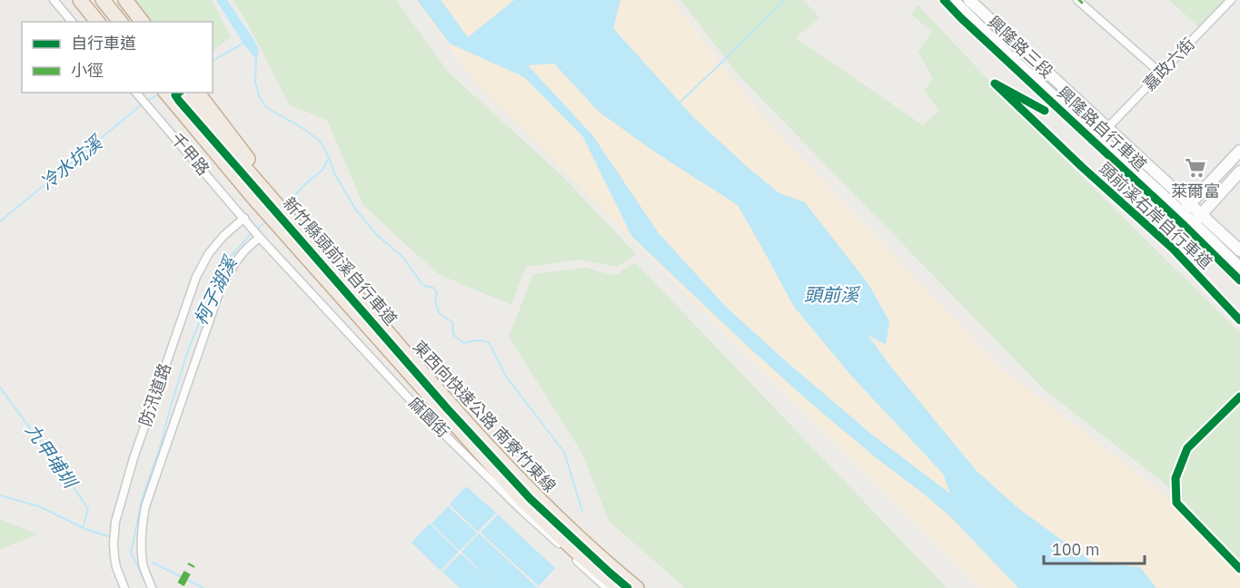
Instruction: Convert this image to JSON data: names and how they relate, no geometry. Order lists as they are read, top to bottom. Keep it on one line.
{"streets":{"highway":["東西向快速公路 南寮竹東線"],"street":["興隆路三段","嘉政六街","千甲路","防汛道路","麻園街"],"cycle path":["興隆路自行車道","頭前溪右岸自行車道","新竹縣頭前溪自行車道"]},"crossings":[["興隆路三段","嘉政六街"],["千甲路","防汛道路"],["千甲路","麻園街"]],"water":["冷水坑溪","柯子湖溪","頭前溪","九甲埔圳"],"places":{"supermarket":["萊爾富"]},"legend":["自行車道","小徑"],"scale_bar":"100 m"}
